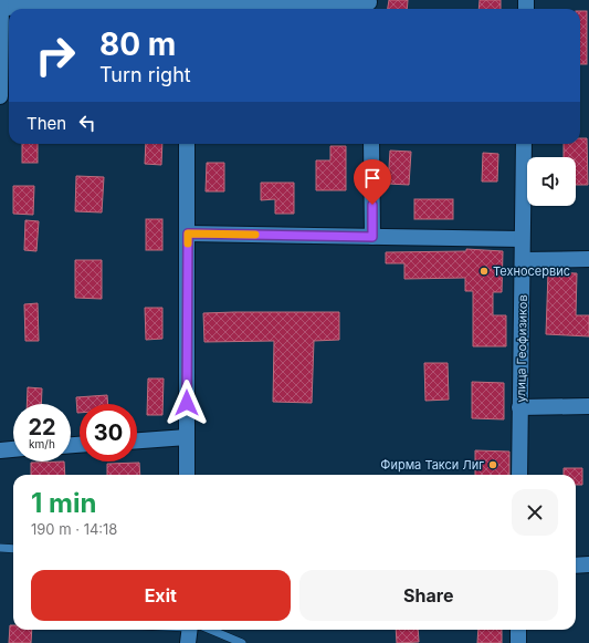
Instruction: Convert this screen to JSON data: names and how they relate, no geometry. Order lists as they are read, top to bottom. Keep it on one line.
{"streets":{"street":["улица Геофизиков"]},"places":["Техносервис","Фирма Такси Лиг"],"page":{"turn":["80 m","Turn right"],"then":"Then","speed":"22 km/h","limit":"30","heading":["1 min","190 m · 14:18"],"buttons":["Exit","Share"]}}
